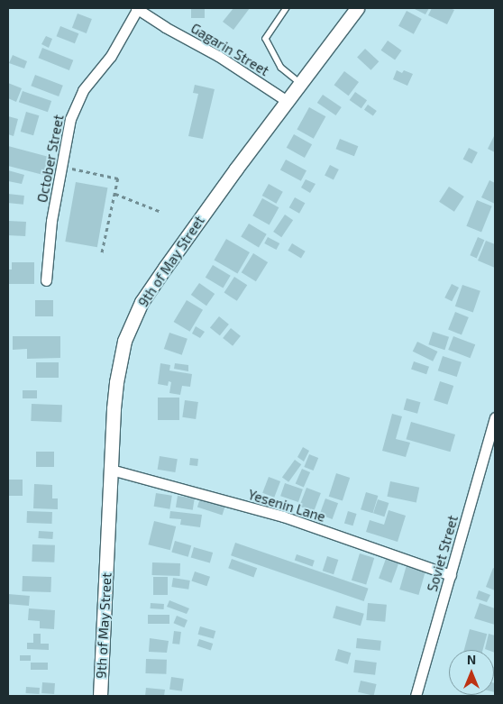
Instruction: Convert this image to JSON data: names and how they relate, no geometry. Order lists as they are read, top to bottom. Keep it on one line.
{"streets":{"street":["Gagarin Street","October Street","9th of May Street","Yesenin Lane","Soviet Street"]},"crossings":[["Gagarin Street","October Street"],["Gagarin Street","9th of May Street"],["9th of May Street","Yesenin Lane"],["Yesenin Lane","Soviet Street"]],"north":"top"}
